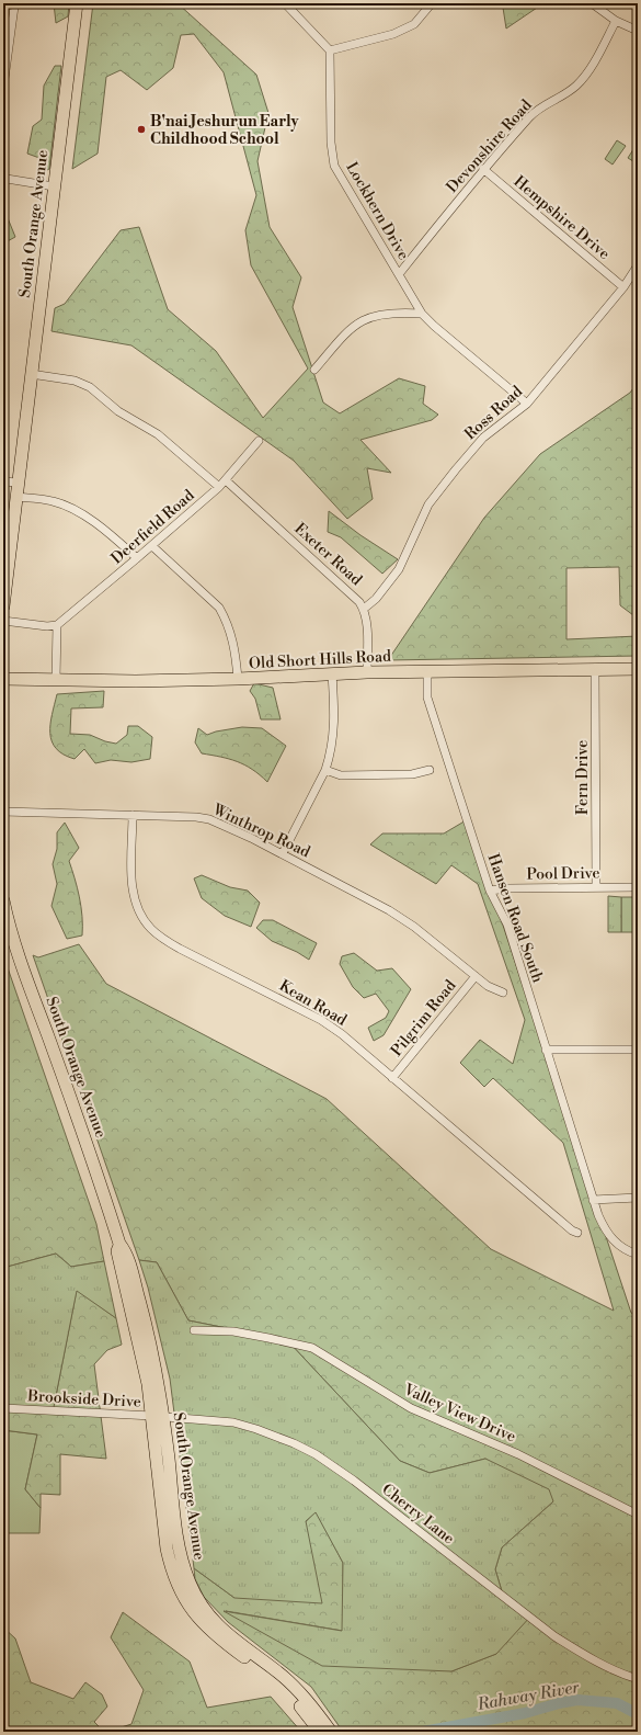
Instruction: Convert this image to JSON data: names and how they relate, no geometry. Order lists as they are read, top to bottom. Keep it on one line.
{"streets":{"main road":["South Orange Avenue","Old Short Hills Road"],"street":["Devonshire Road","Lockhern Drive","Hempshire Drive","Ross Road","Deerfield Road","Exeter Road","Fern Drive","Winthrop Road","Pool Drive","Hansen Road South","Kean Road","Pilgrim Road","Brookside Drive","Valley View Drive","Cherry Lane"]},"crossings":[["Devonshire Road","Lockhern Drive"],["Devonshire Road","Hempshire Drive"],["Lockhern Drive","Ross Road"],["Hempshire Drive","Ross Road"],["South Orange Avenue","Brookside Drive"],["South Orange Avenue","Cherry Lane"],["Ross Road","Exeter Road"],["Deerfield Road","Exeter Road"],["Exeter Road","Old Short Hills Road"],["Old Short Hills Road","Fern Drive"],["Old Short Hills Road","Hansen Road South"],["Fern Drive","Pool Drive"],["Winthrop Road","Kean Road"],["Winthrop Road","Pilgrim Road"],["Pool Drive","Hansen Road South"],["Kean Road","Pilgrim Road"],["Brookside Drive","Cherry Lane"]],"water":["Rahway River"],"places":["B'nai Jeshurun Early Childhood School"]}
